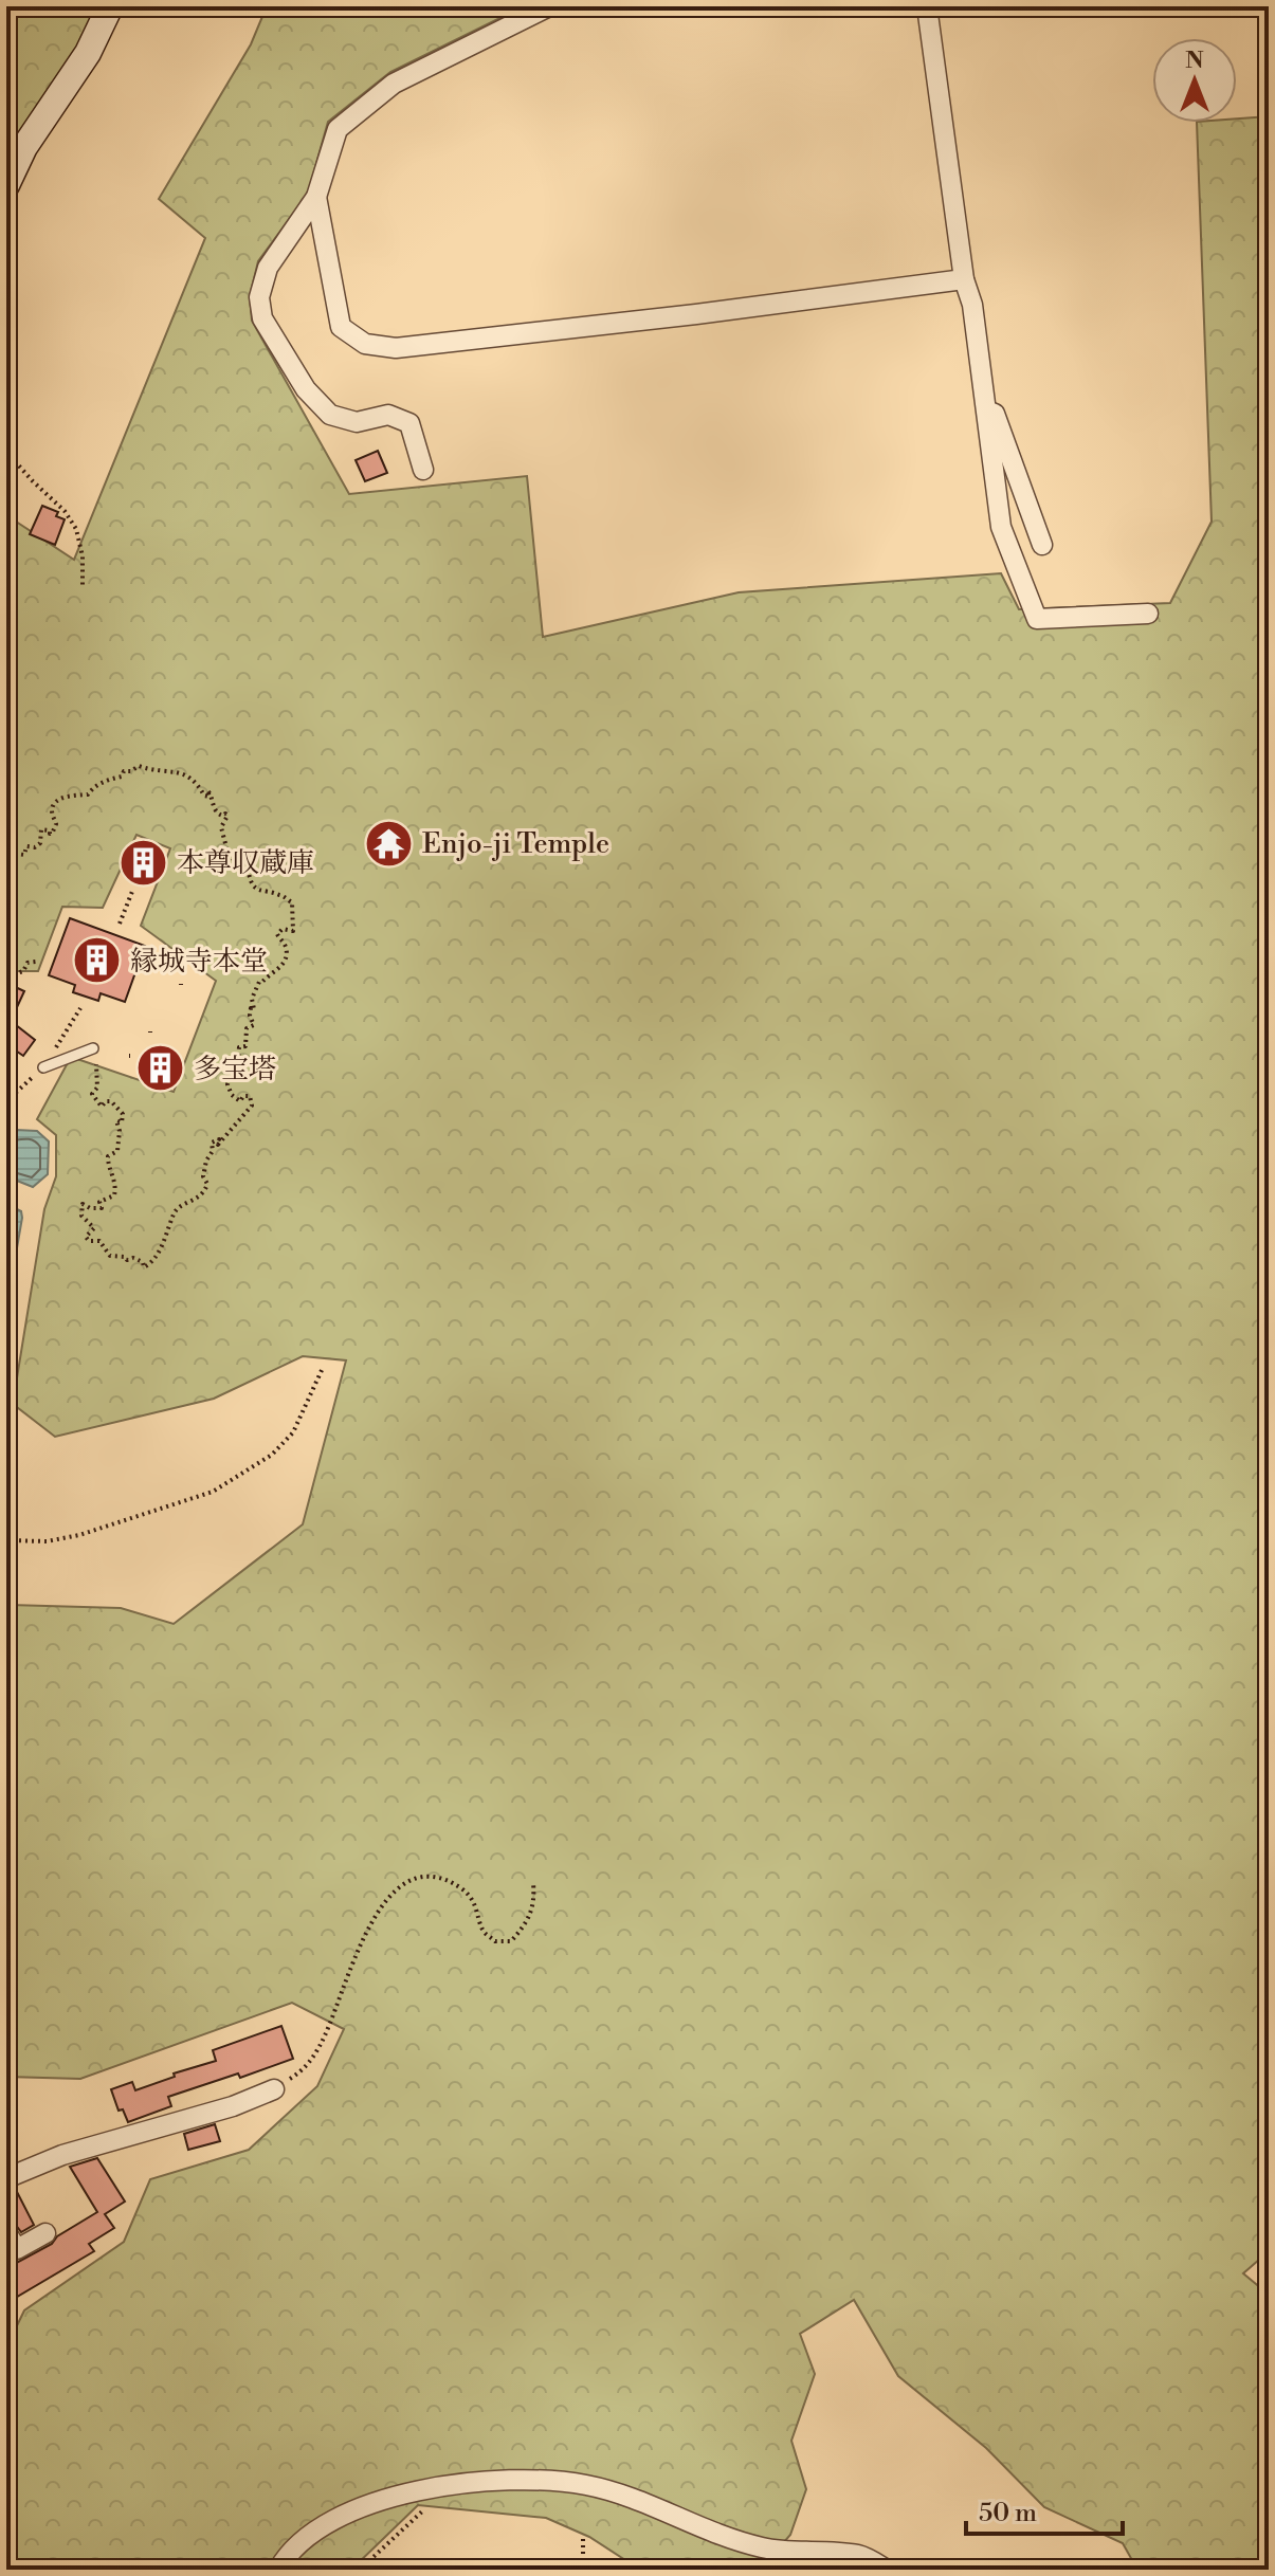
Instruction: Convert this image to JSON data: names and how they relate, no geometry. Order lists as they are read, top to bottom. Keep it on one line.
{"places":{"temple":["Enjo-ji Temple"],"building":["本尊収蔵庫","縁城寺本堂","多宝塔"]},"scale_bar":"50 m","north":"top"}
